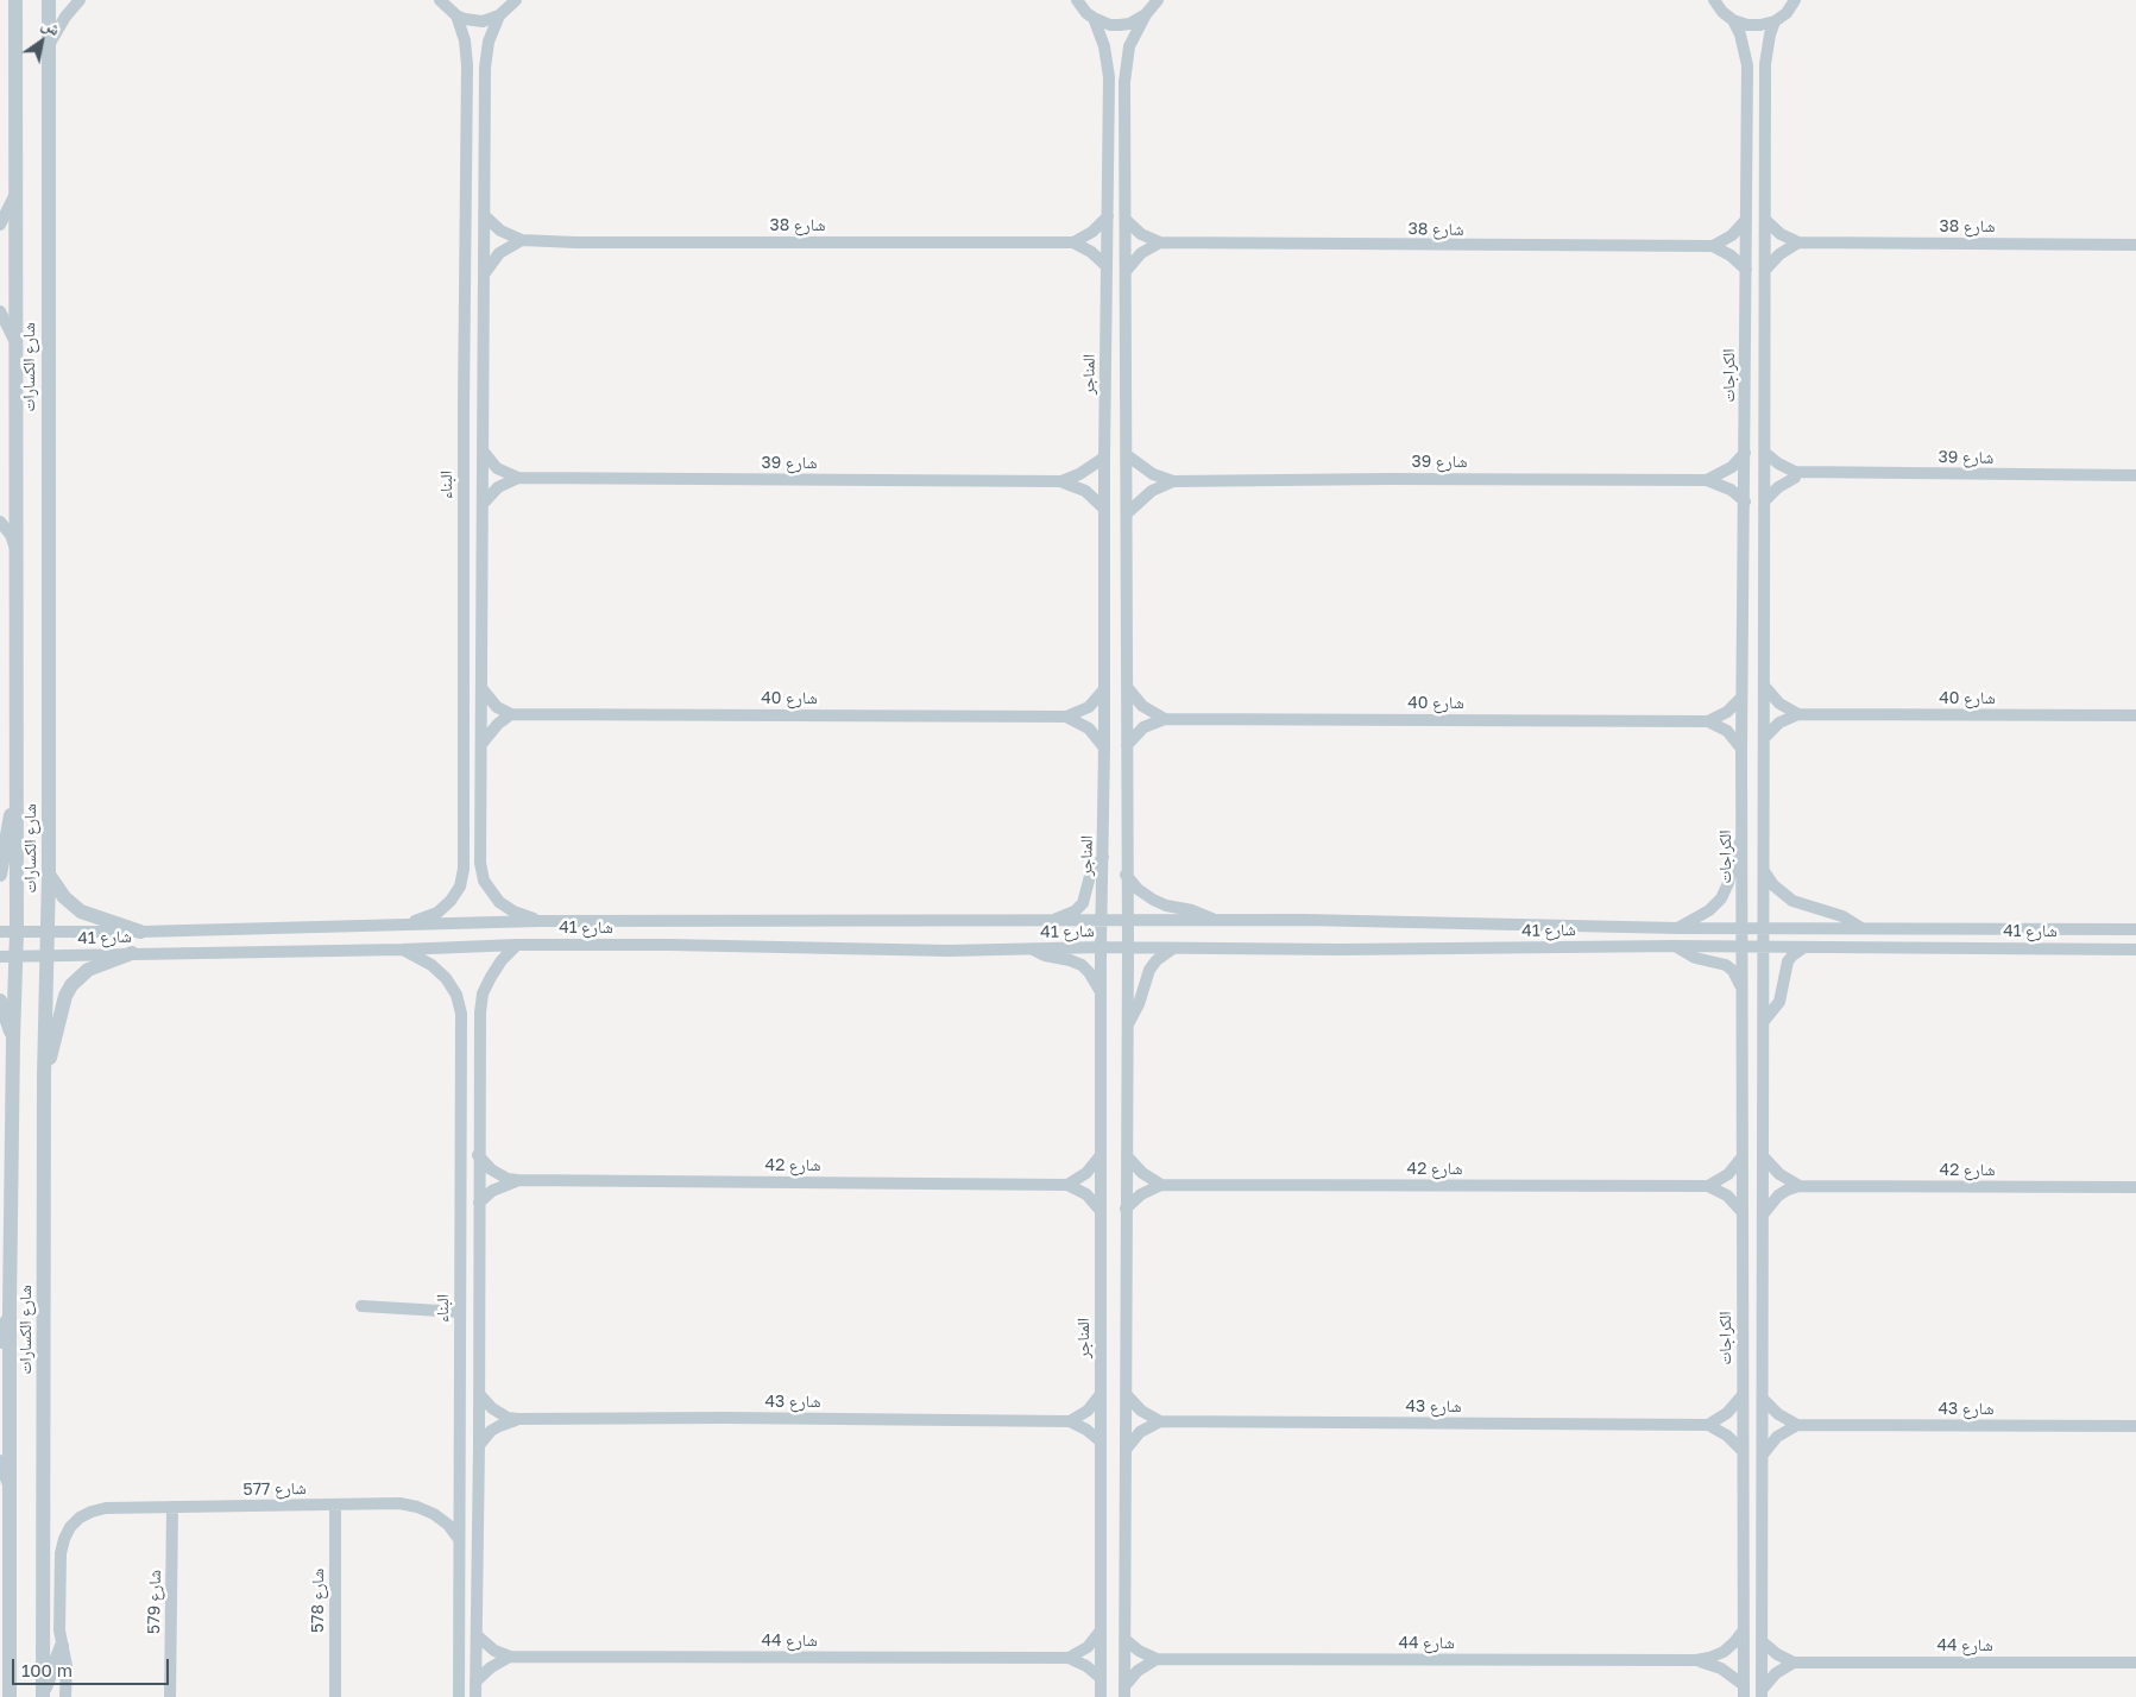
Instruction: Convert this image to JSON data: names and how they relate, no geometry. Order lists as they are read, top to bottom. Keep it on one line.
{"streets":{"street":["شارع 38","شارع الكسارات","المناجر","الكراجات","شارع 39","البناء","شارع 40","شارع 41","شارع 42","شارع 43","شارع 577","شارع 578","شارع 579","شارع 44"]},"crossings":[["شارع الكسارات","شارع 41"],["المناجر","شارع 39"],["المناجر","شارع 40"],["المناجر","شارع 41"],["المناجر","شارع 44"],["الكراجات","شارع 39"],["الكراجات","شارع 40"],["الكراجات","شارع 41"],["الكراجات","شارع 44"],["البناء","شارع 41"],["البناء","شارع 577"],["شارع 577","شارع 578"],["شارع 577","شارع 579"]],"scale_bar":"100 m","north":"top right"}
